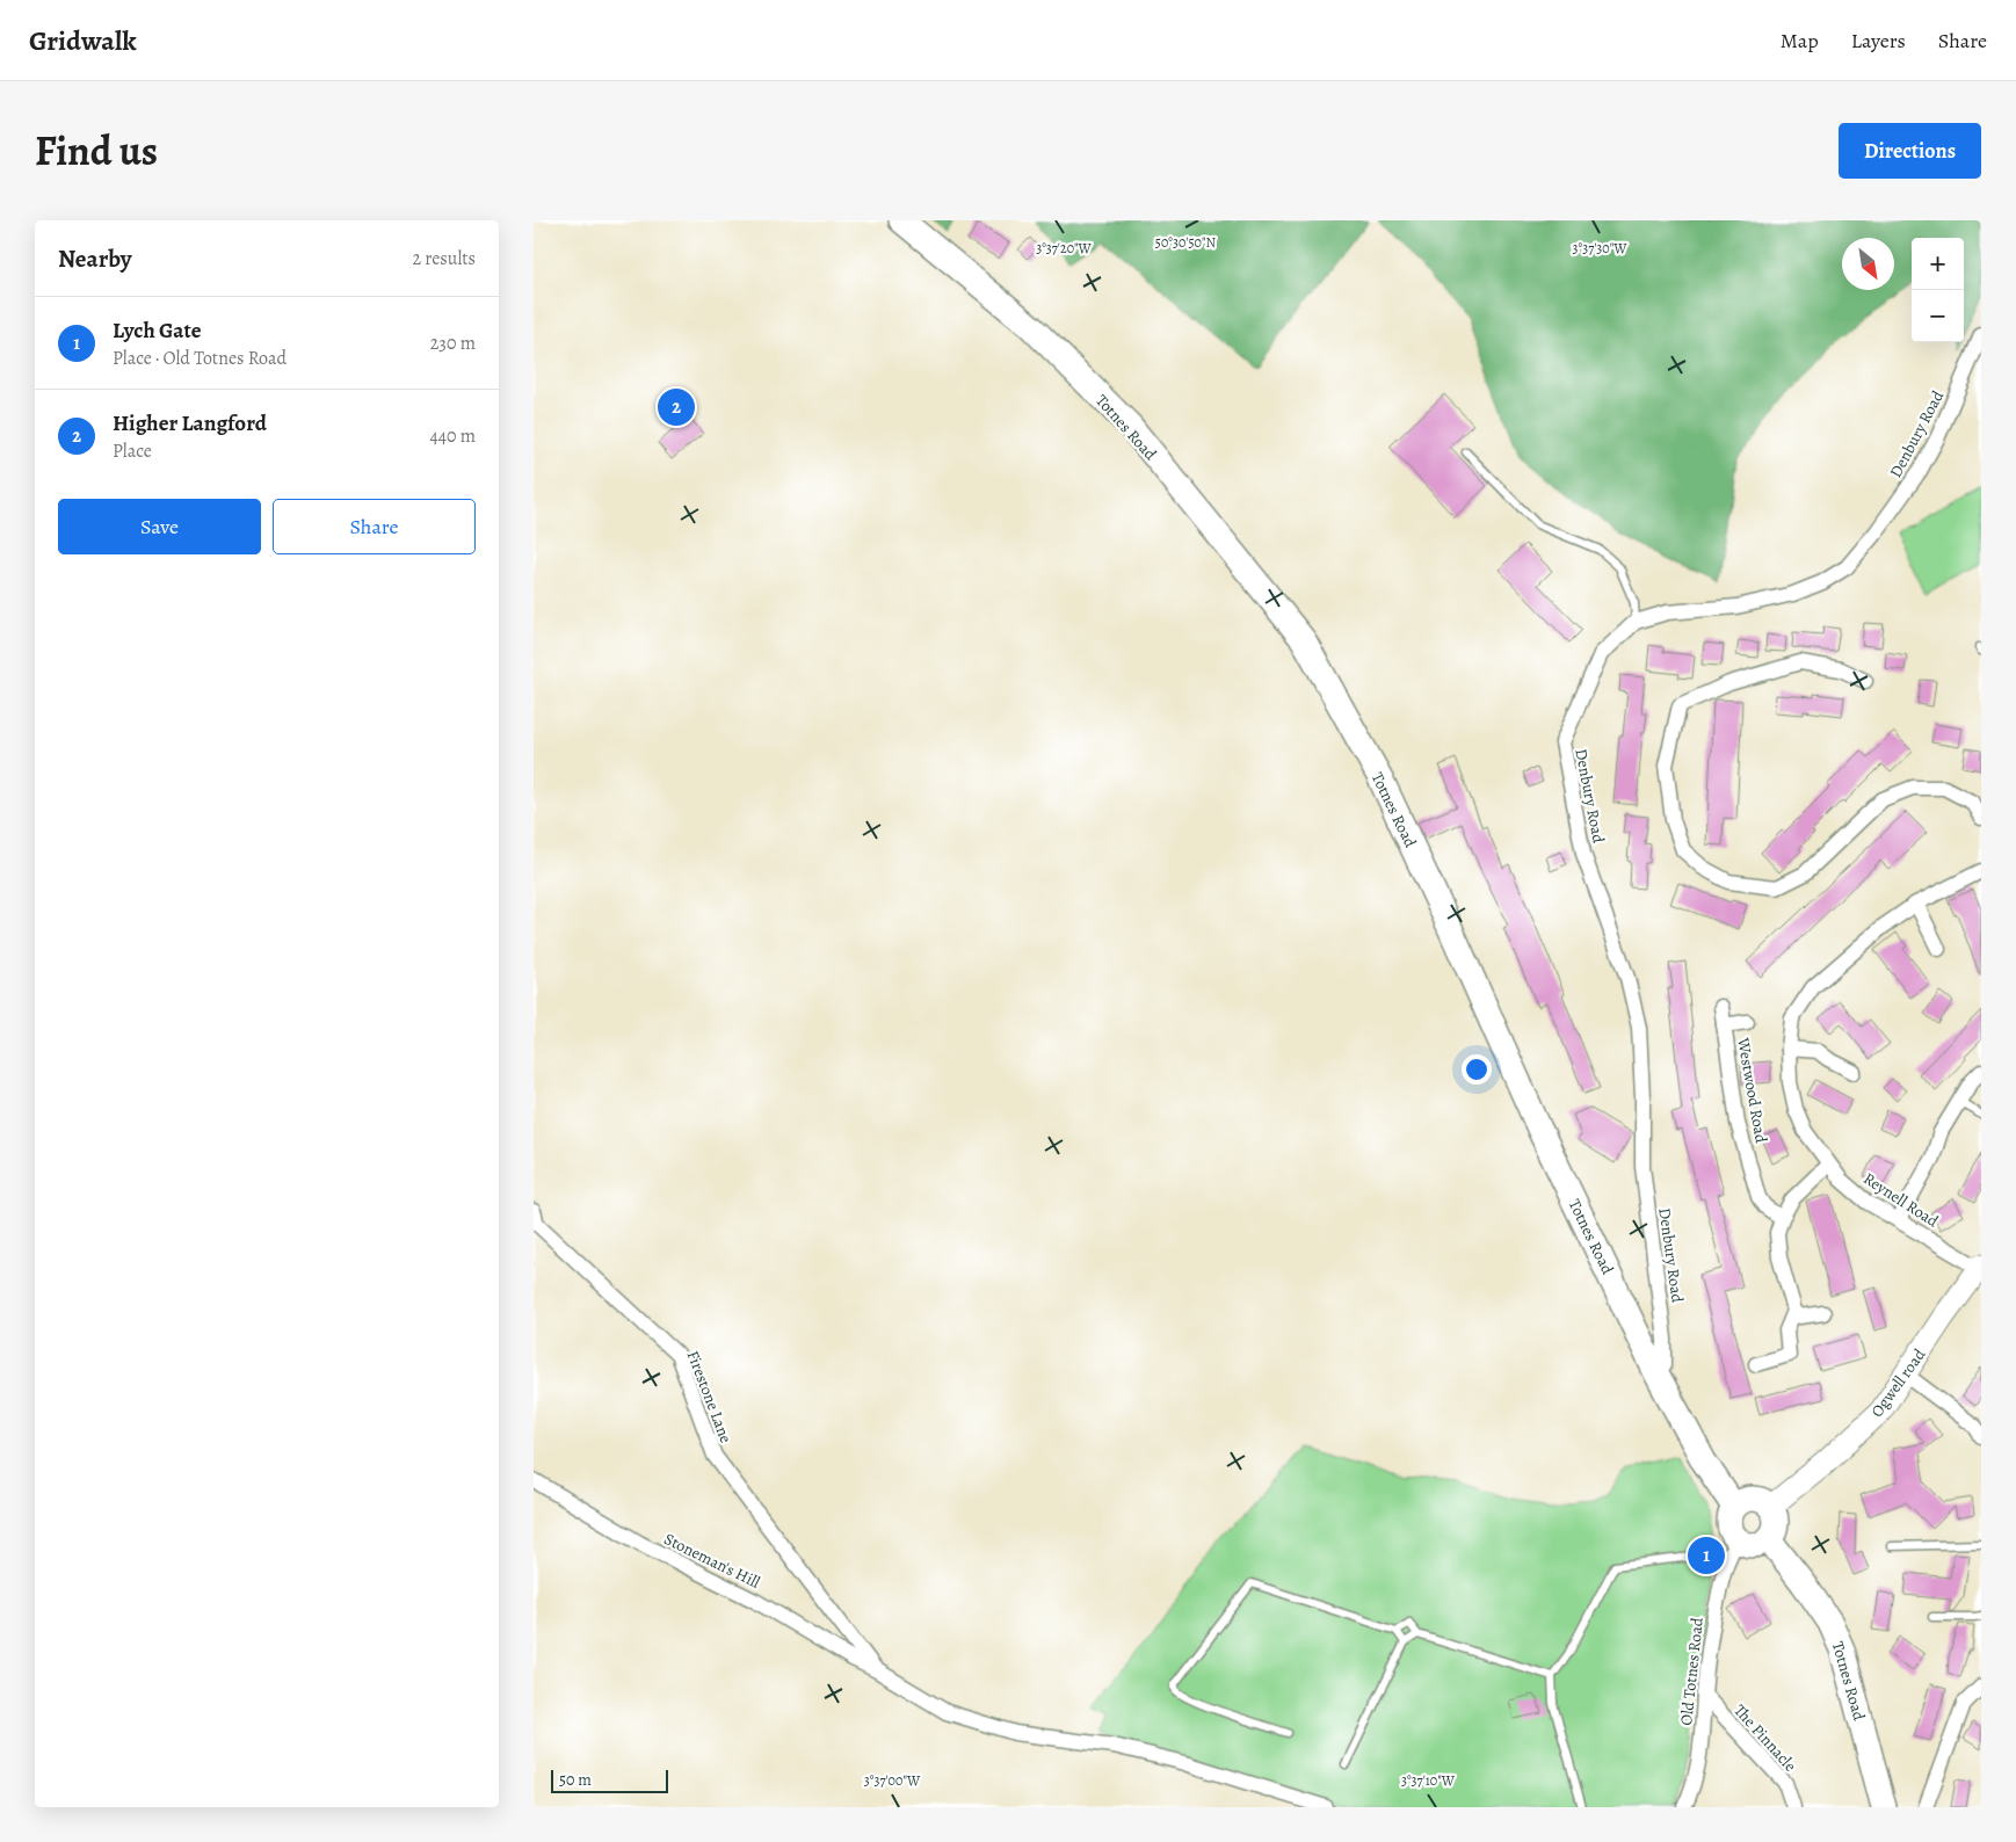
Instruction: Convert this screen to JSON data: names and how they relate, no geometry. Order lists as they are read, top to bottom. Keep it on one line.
{"streets":{"main road":["Totnes Road"],"street":["Denbury Road","Westwood Road","Reynell Road","Ogwell road","Firestone Lane","Stoneman's Hill","Old Totnes Road","The Pinnacle"]},"crossings":[["Totnes Road","Denbury Road"],["Totnes Road","Ogwell road"],["Totnes Road","Old Totnes Road"],["Reynell Road","Ogwell road"],["Ogwell road","Old Totnes Road"],["Firestone Lane","Stoneman's Hill"],["Old Totnes Road","The Pinnacle"]],"scale_bar":"50 m","north":"bottom right","page":{"header":"Gridwalk","nav":["Map","Layers","Share"],"title":"Find us","buttons":["Directions",["Save","Share"]],"heading":["Nearby","2 results"],"map_buttons":["+","−"],"list":[{"mark":"1","name":"Lych Gate","note":"Place · Old Totnes Road","value":"230 m"},{"mark":"2","name":"Higher Langford","note":"Place","value":"440 m"}],"pins":["2","1"],"scale":"50 m"},"coordinates":["50°30'50\"N","3°37'20\"W","3°37'30\"W","3°37'00\"W","3°37'10\"W"]}
